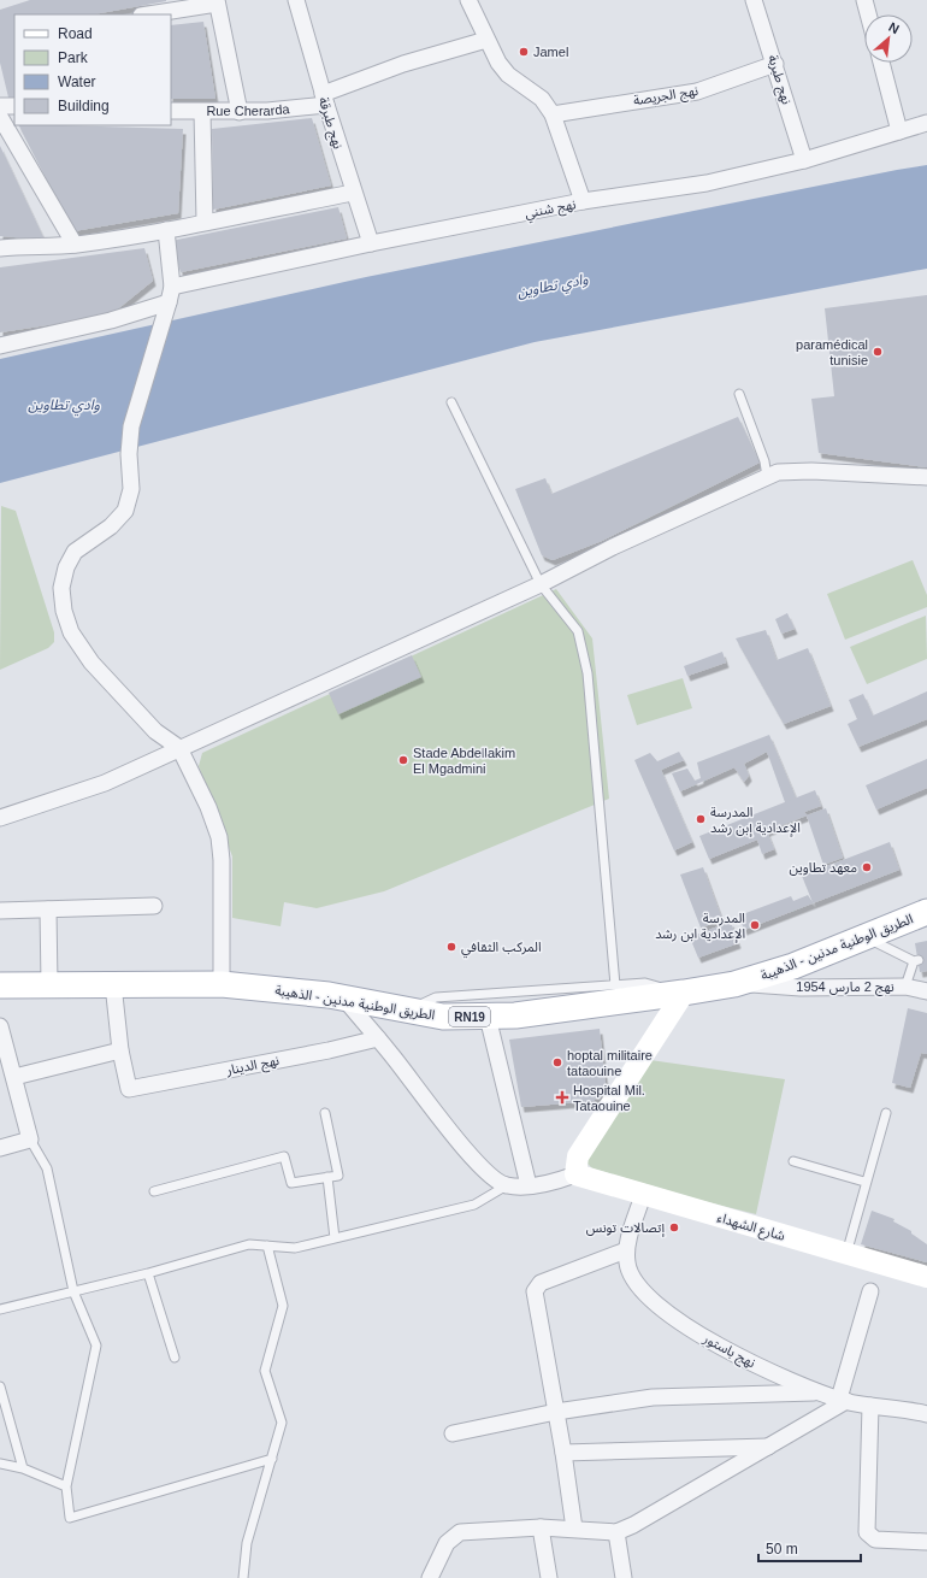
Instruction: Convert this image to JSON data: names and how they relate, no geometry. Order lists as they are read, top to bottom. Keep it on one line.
{"streets":{"main road":["الطريق الوطنية مدنين - الذهيبة","RN19","شارع الشهداء"],"street":["نهج طبربة","نهج الجريصة","Rue Cherarda","نهج طبرقة","نهج شنني","نهج 2 مارس 1954","نهج الدينار","نهج باستور"]},"crossings":[["نهج طبربة","نهج الجريصة"],["نهج طبربة","نهج شنني"],["Rue Cherarda","نهج طبرقة"],["نهج طبرقة","نهج شنني"],["الطريق الوطنية مدنين - الذهيبة","نهج 2 مارس 1954"],["شارع الشهداء","نهج باستور"]],"water":["وادي تطاوين"],"places":{"other":["Jamel","paramédical tunisie","Stade Abdelاakim El Mgadmini","المدرسة الإعدادية إبن رشد","معهد تطاوين","المدرسة الإعدادية ابن رشد","المركب الثقافي","hoptal militaire tataouine","إتصالات تونس"],"health":["Hospital Mil. Tataouine"]},"legend":["Road","Park","Water","Building"],"scale_bar":"50 m","north":"top right"}
